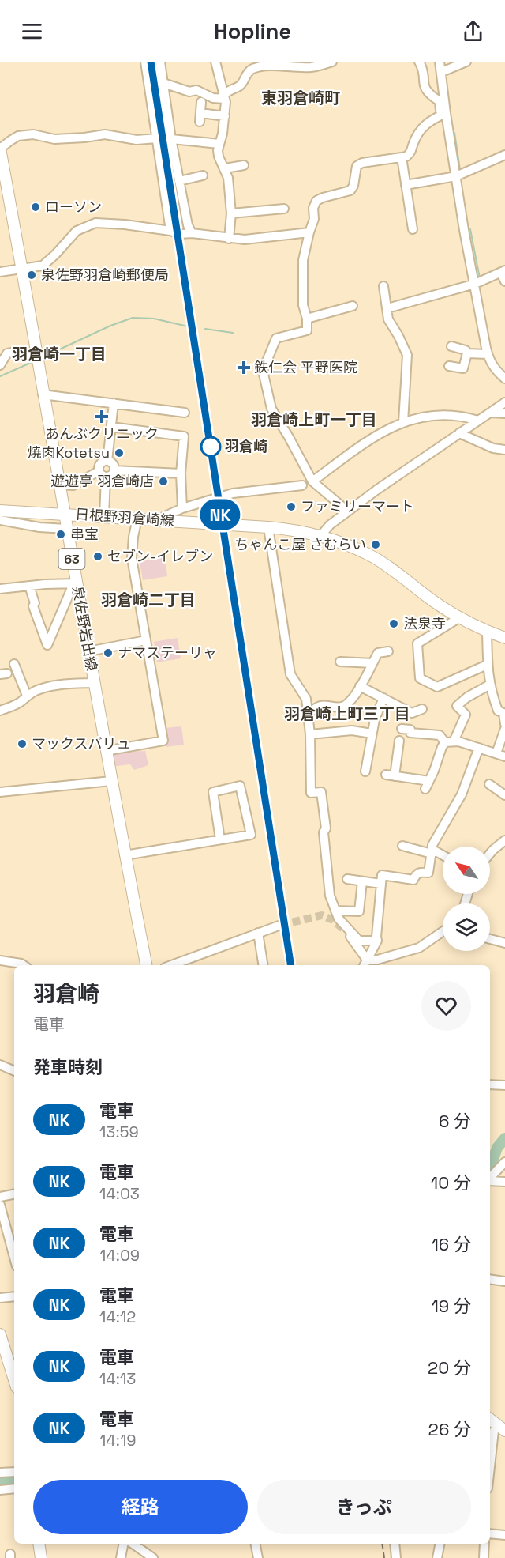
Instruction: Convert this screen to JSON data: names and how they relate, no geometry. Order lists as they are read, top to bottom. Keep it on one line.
{"streets":{"main road":["日根野羽倉崎線","63","泉佐野岩出線"]},"crossings":[["日根野羽倉崎線","泉佐野岩出線"]],"districts":["東羽倉崎町","羽倉崎一丁目","羽倉崎上町一丁目","羽倉崎二丁目","羽倉崎上町三丁目"],"places":{"other":["ローソン","泉佐野羽倉崎郵便局","羽倉崎","焼肉Kotetsu","遊遊亭 羽倉崎店","ファミリーマート","串宝","ちゃんこ屋 さむらい","セブン-イレブン","法泉寺","ナマステーリャ","マックスバリュ"],"health":["鉄仁会 平野医院","あんぶクリニック"]},"north":"top left","page":{"header":"Hopline","on_map":"NK","heading":[["羽倉崎","電車"],"発車時刻"],"list":[{"mark":"NK","name":"電車","note":"13:59","value":"6 分"},{"mark":"NK","name":"電車","note":"14:03","value":"10 分"},{"mark":"NK","name":"電車","note":"14:09","value":"16 分"},{"mark":"NK","name":"電車","note":"14:12","value":"19 分"},{"mark":"NK","name":"電車","note":"14:13","value":"20 分"},{"mark":"NK","name":"電車","note":"14:19","value":"26 分"}],"buttons":["経路","きっぷ"]}}
